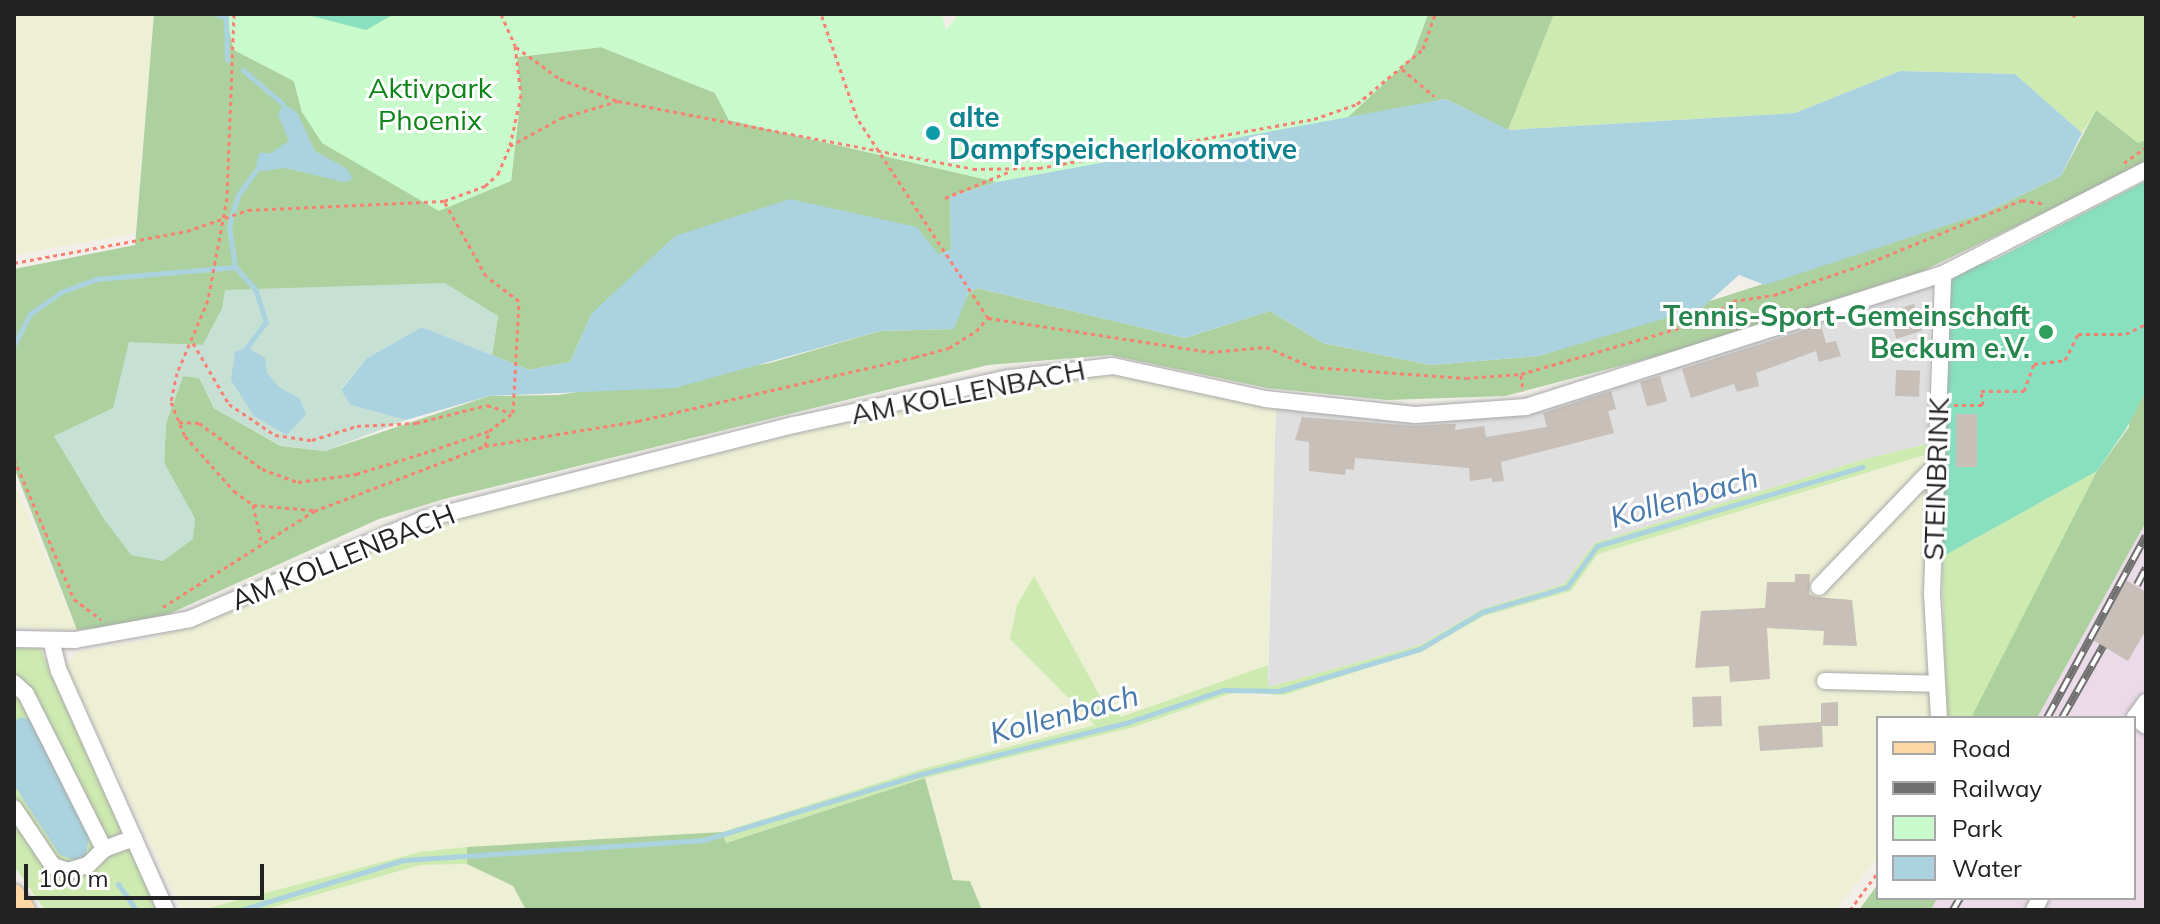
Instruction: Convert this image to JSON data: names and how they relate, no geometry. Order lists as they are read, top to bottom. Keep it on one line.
{"streets":{"street":["AM KOLLENBACH","STEINBRINK"]},"crossings":[["AM KOLLENBACH","STEINBRINK"]],"water":["Kollenbach"],"parks":["Aktivpark Phoenix"],"places":["alte Dampfspeicherlokomotive","Tennis-Sport-Gemeinschaft Beckum e.V."],"legend":["Road","Railway","Park","Water"],"scale_bar":"100 m"}
